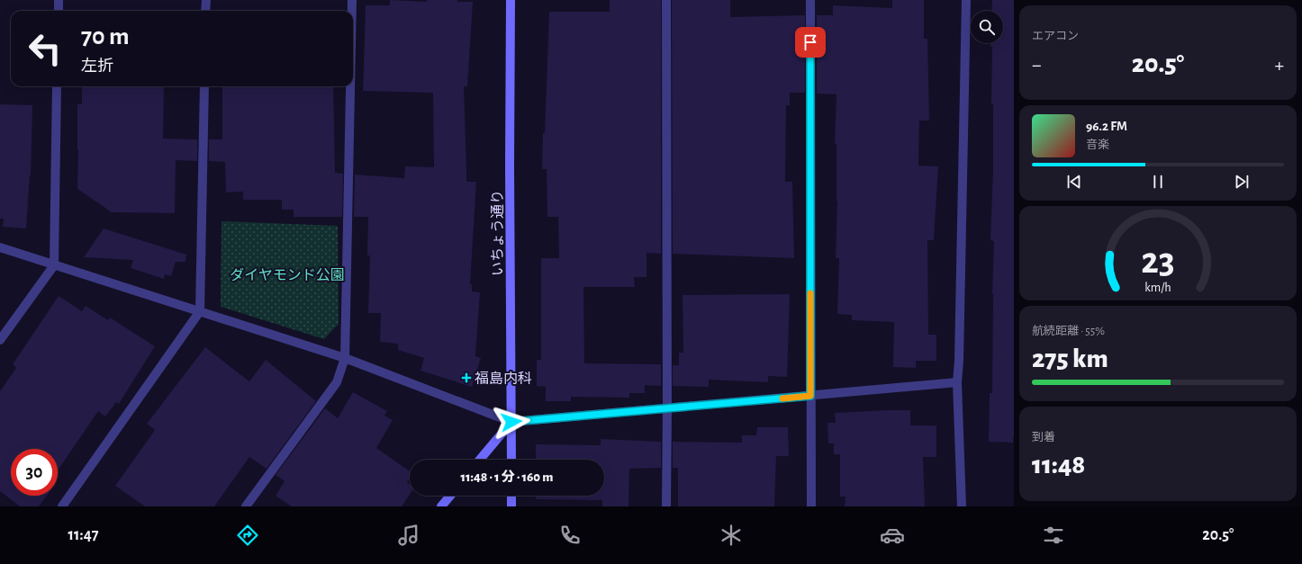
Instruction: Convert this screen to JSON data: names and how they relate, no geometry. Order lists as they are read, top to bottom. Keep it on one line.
{"streets":{"street":["いちょう通り"]},"parks":["ダイヤモンド公園"],"places":{"health":["福島内科"]},"page":{"tile":["エアコン",["航続距離 · 55%","275 km"],["到着","11:48"]],"turn":["70 m","左折"],"heat":["−","20.5°","+"],"song":["96.2 FM","音楽"],"limit":"30","trip":"11:48 · 1 分 · 160 m","tabs":["11:47","20.5°"],"gauge":["23","km/h"]}}
